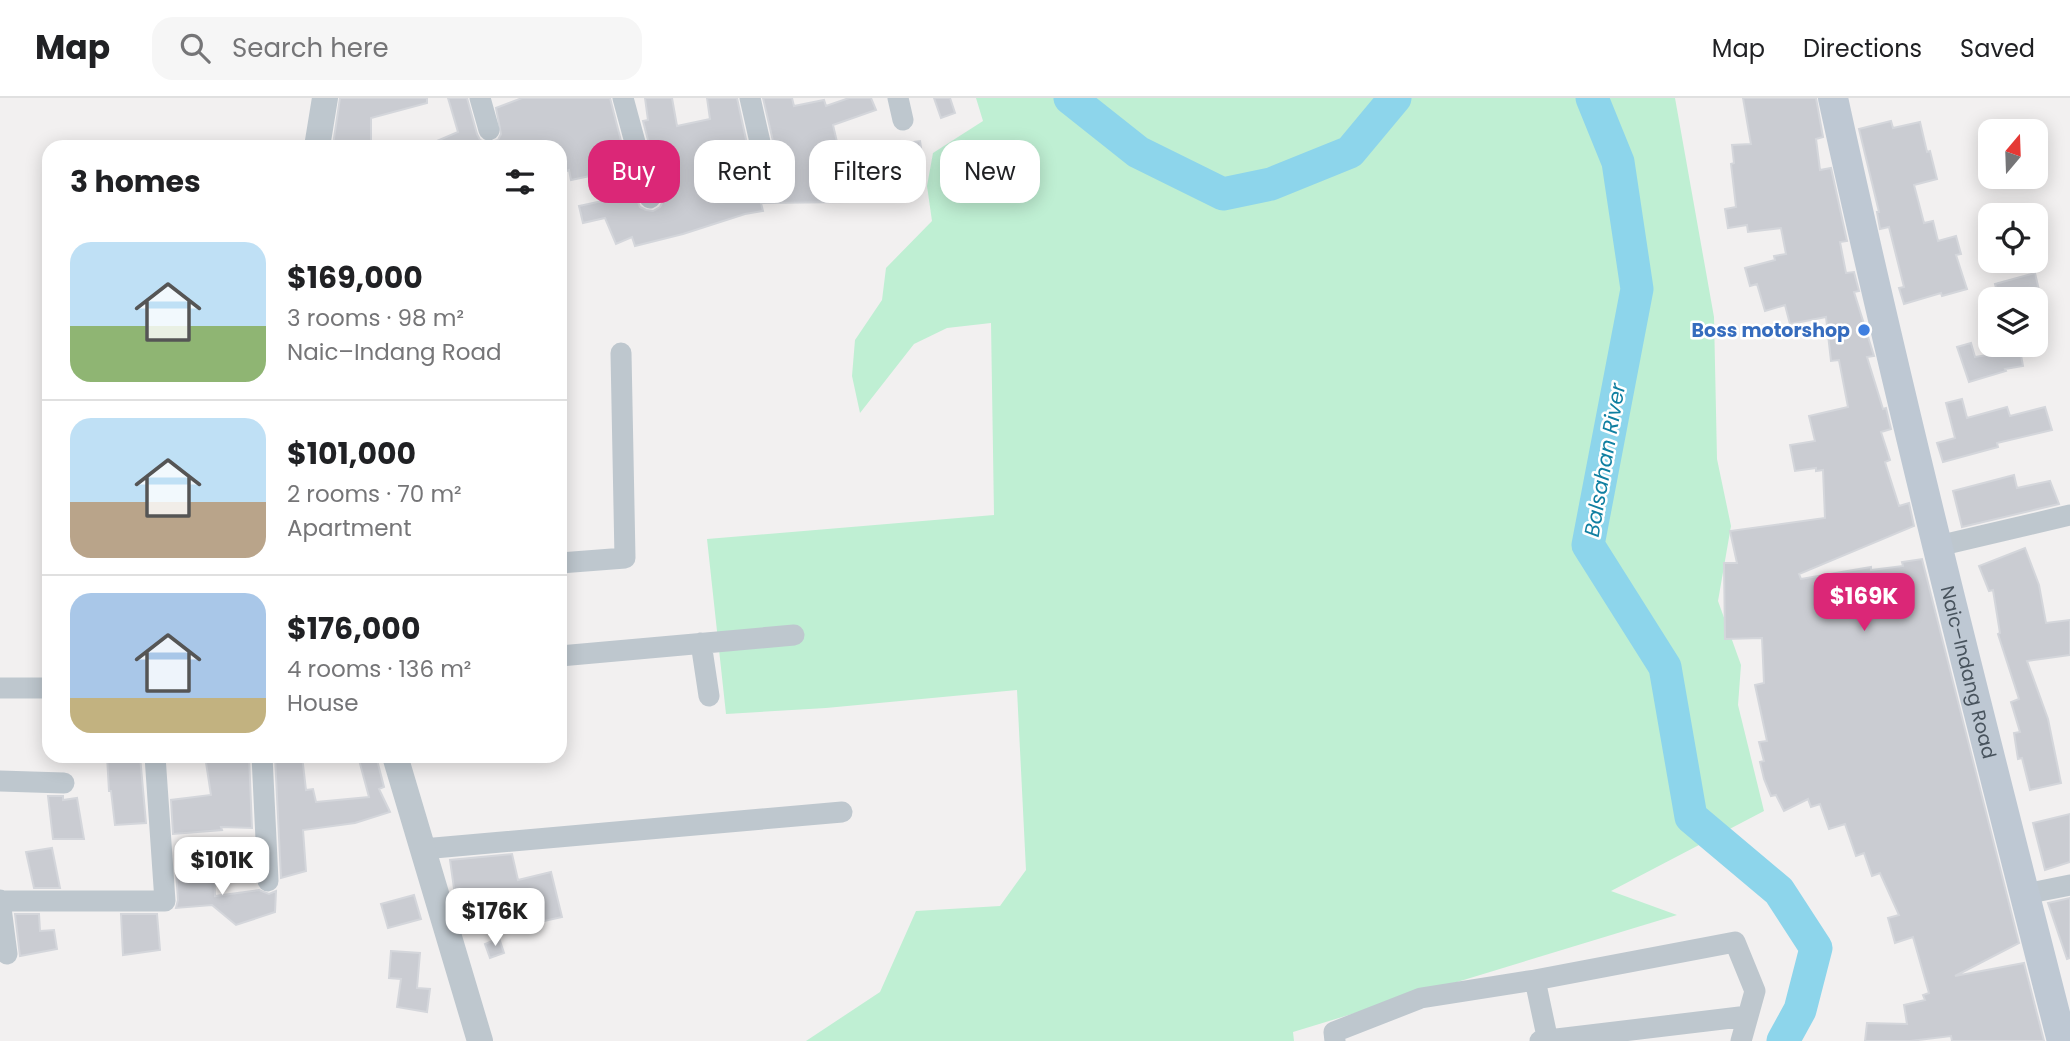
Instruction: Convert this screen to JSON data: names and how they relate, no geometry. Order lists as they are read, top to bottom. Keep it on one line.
{"streets":{"main road":["Naic–Indang Road"]},"water":["Balsahan River"],"places":["Boss motorshop"],"north":"top","page":{"header":"Map","search":"Search here","nav":["Map","Directions","Saved"],"chip":["Buy","Rent","Filters","New"],"heading":"3 homes","list":[{"name":"$169,000","note":"3 rooms · 98 m² · Naic–Indang Road"},{"name":"$101,000","note":"2 rooms · 70 m² · Apartment"},{"name":"$176,000","note":"4 rooms · 136 m² · House"}],"price":["$169K","$101K","$176K"]}}
